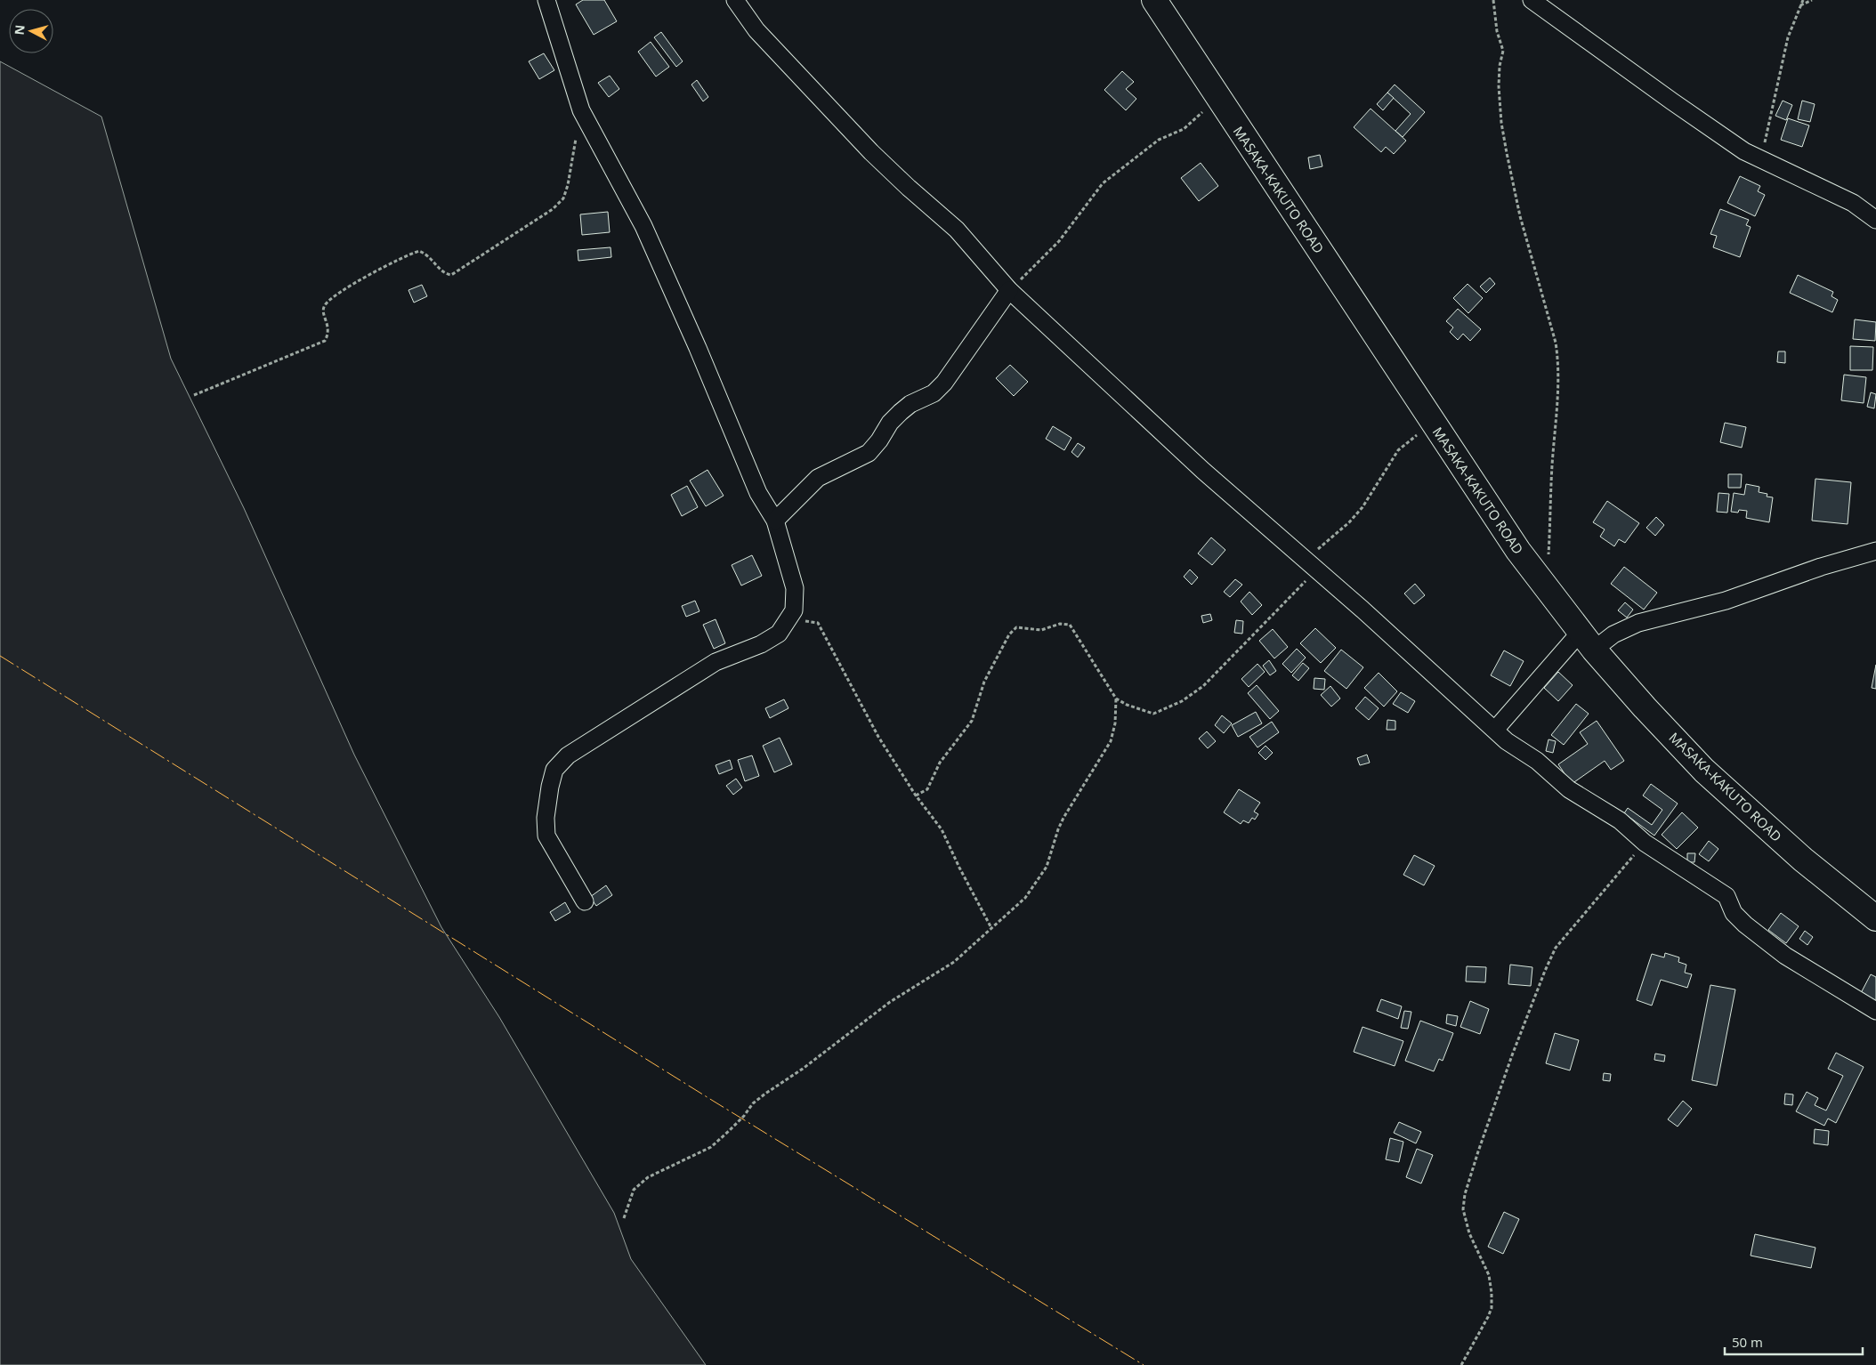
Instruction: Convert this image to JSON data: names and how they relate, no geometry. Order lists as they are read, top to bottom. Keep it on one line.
{"streets":{"highway":["MASAKA-KAKUTO ROAD"]},"scale_bar":"50 m","north":"left"}
